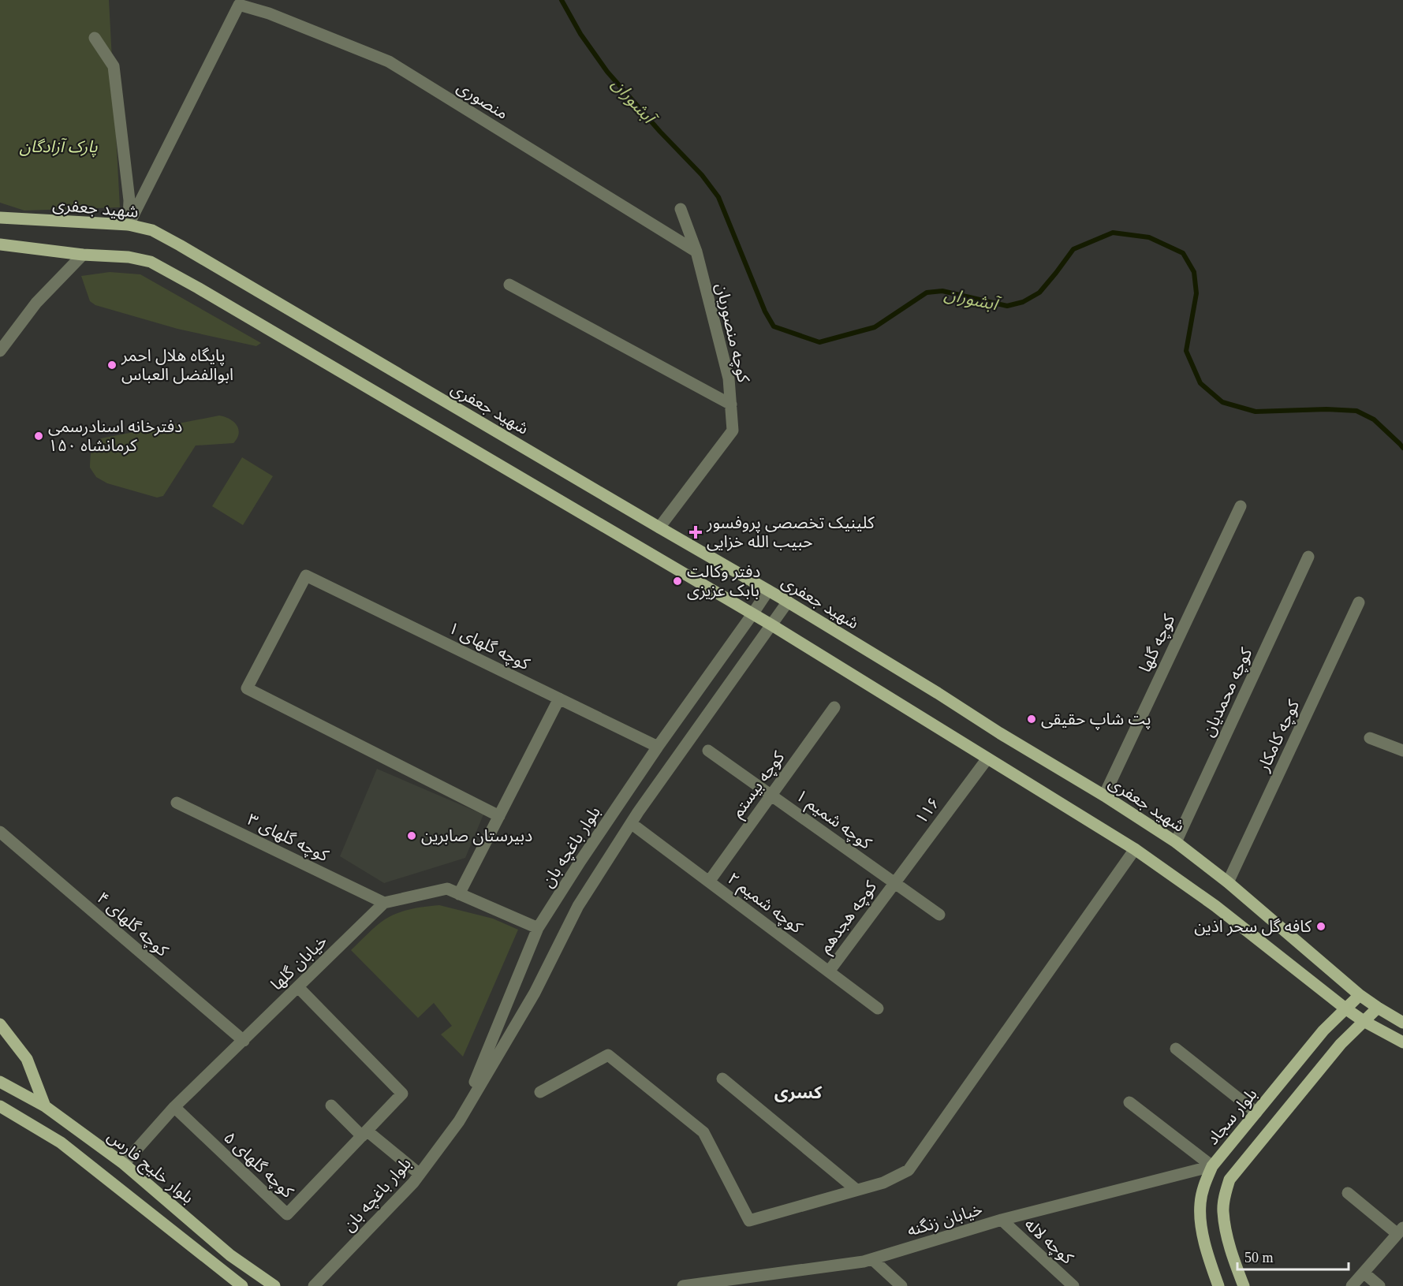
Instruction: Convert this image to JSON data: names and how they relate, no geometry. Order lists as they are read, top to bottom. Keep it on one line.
{"streets":{"main road":["شهید جعفری","بلوار سجاد","بلوار خلیج فارس"],"street":["منصوری","کوچه منصوریان","کوچه گلها","کوچه گلهای ۱","کوچه محمدیان","کوچه کامکار","کوچه بیستم","۱۱۶","کوچه شمیم ۱","کوچه گلهای ۳","بلوار باغچه بان","کوچه شمیم ۲","کوچه هجدهم","کوچه گلهای ۴","خیابان گلها","کوچه گلهای ۵","خیابان زنگنه","کوچه لاله"]},"crossings":[["منصوری","شهید جعفری"],["منصوری","کوچه منصوریان"],["شهید جعفری","کوچه منصوریان"],["شهید جعفری","کوچه گلها"],["شهید جعفری","کوچه محمدیان"],["شهید جعفری","کوچه کامکار"],["شهید جعفری","بلوار باغچه بان"],["شهید جعفری","بلوار سجاد"],["کوچه گلهای ۱","بلوار باغچه بان"],["کوچه بیستم","کوچه شمیم ۱"],["کوچه بیستم","کوچه شمیم ۲"],["۱۱۶","کوچه شمیم ۱"],["۱۱۶","کوچه هجدهم"],["کوچه شمیم ۱","کوچه هجدهم"],["کوچه گلهای ۳","خیابان گلها"],["بلوار باغچه بان","کوچه شمیم ۲"],["کوچه شمیم ۲","کوچه هجدهم"],["کوچه گلهای ۴","خیابان گلها"],["خیابان گلها","کوچه گلهای ۵"],["خیابان گلها","بلوار خلیج فارس"],["بلوار سجاد","خیابان زنگنه"],["خیابان زنگنه","کوچه لاله"]],"districts":["کسری"],"water":["آبشوران"],"parks":["پارک آزادگان"],"places":{"other":["پایگاه هلال احمر ابوالفضل العباس","دفترخانه اسنادرسمی ۱۵۰ کرمانشاه","دفتر وکالت بابک عزیزی","پت شاپ حقیقی","دبیرستان صابرین","کافه گل سحر اذین"],"health":["کلینیک تخصصی پروفسور حبیب الله خزایی"]},"scale_bar":"50 m"}
